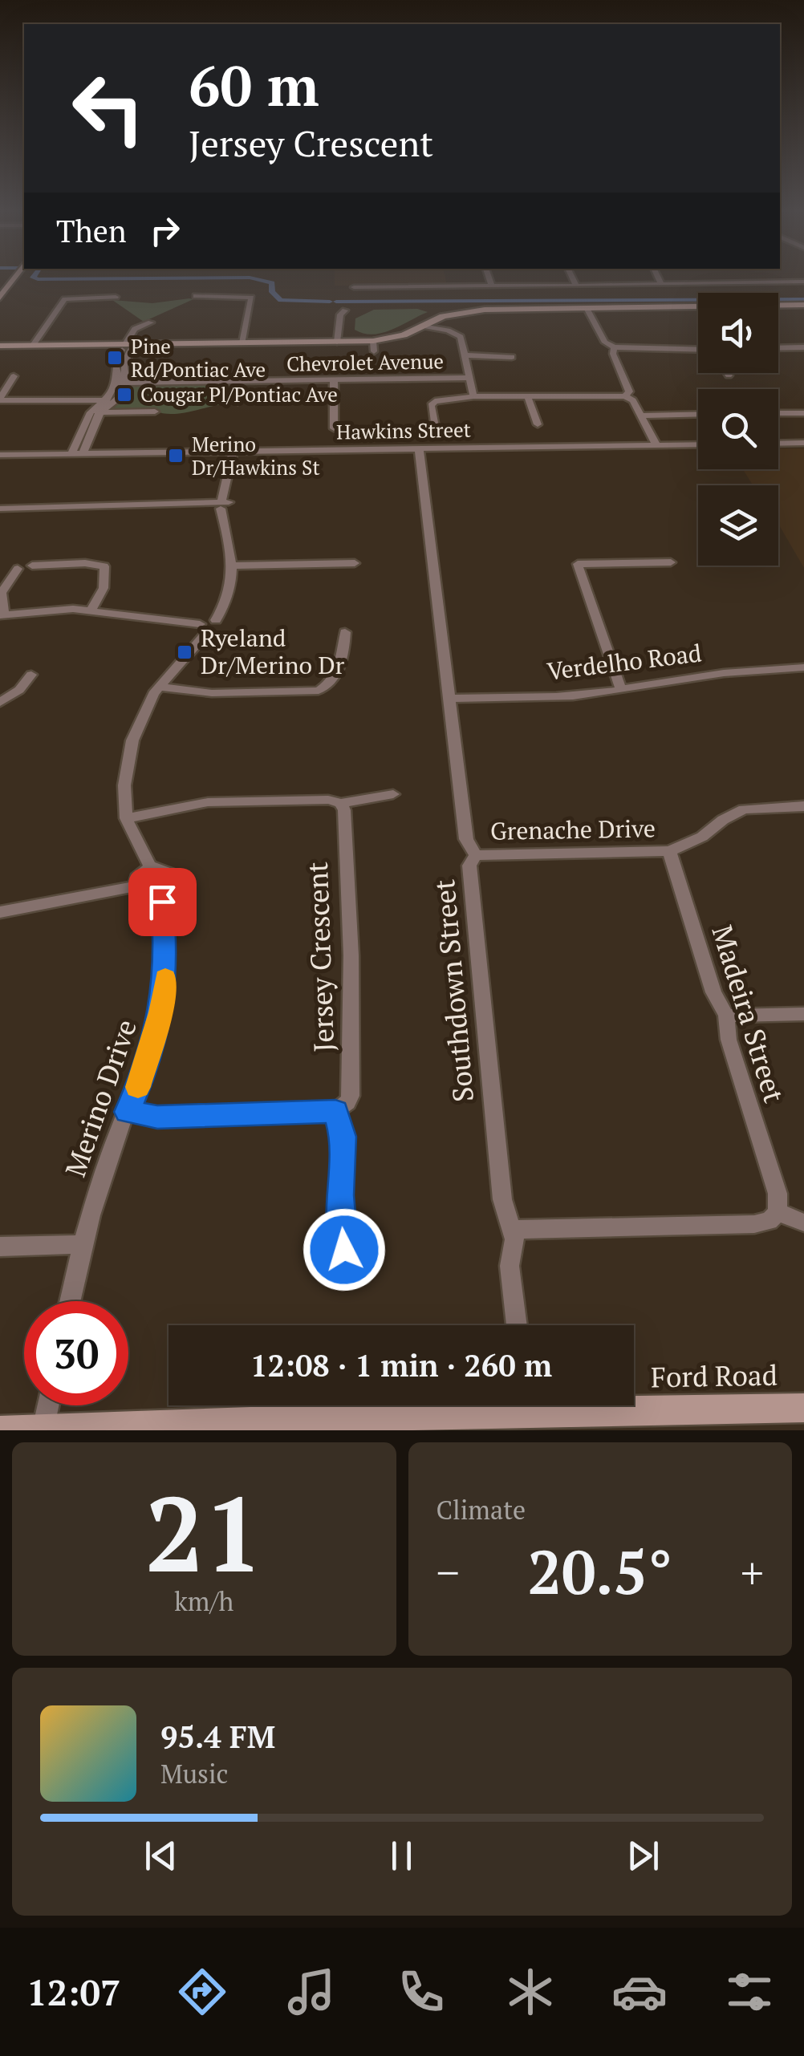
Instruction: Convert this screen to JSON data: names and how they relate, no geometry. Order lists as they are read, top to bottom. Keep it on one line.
{"streets":{"street":["Chevrolet Avenue","Hawkins Street","Verdelho Road","Grenache Drive","Jersey Crescent","Southdown Street","Madeira Street","Merino Drive","Ford Road"]},"crossings":[["Hawkins Street","Southdown Street"],["Verdelho Road","Southdown Street"],["Grenache Drive","Southdown Street"],["Grenache Drive","Madeira Street"]],"places":{"transit":["Pine Rd/Pontiac Ave","Cougar Pl/Pontiac Ave","Merino Dr/Hawkins St","Ryeland Dr/Merino Dr"]},"page":{"turn":["60 m","Jersey Crescent"],"then":"Then","limit":"30","trip":"12:08 · 1 min · 260 m","tile":[["21","km/h"],"Climate"],"heat":["−","20.5°","+"],"song":["95.4 FM","Music"],"tabs":"12:07"}}
